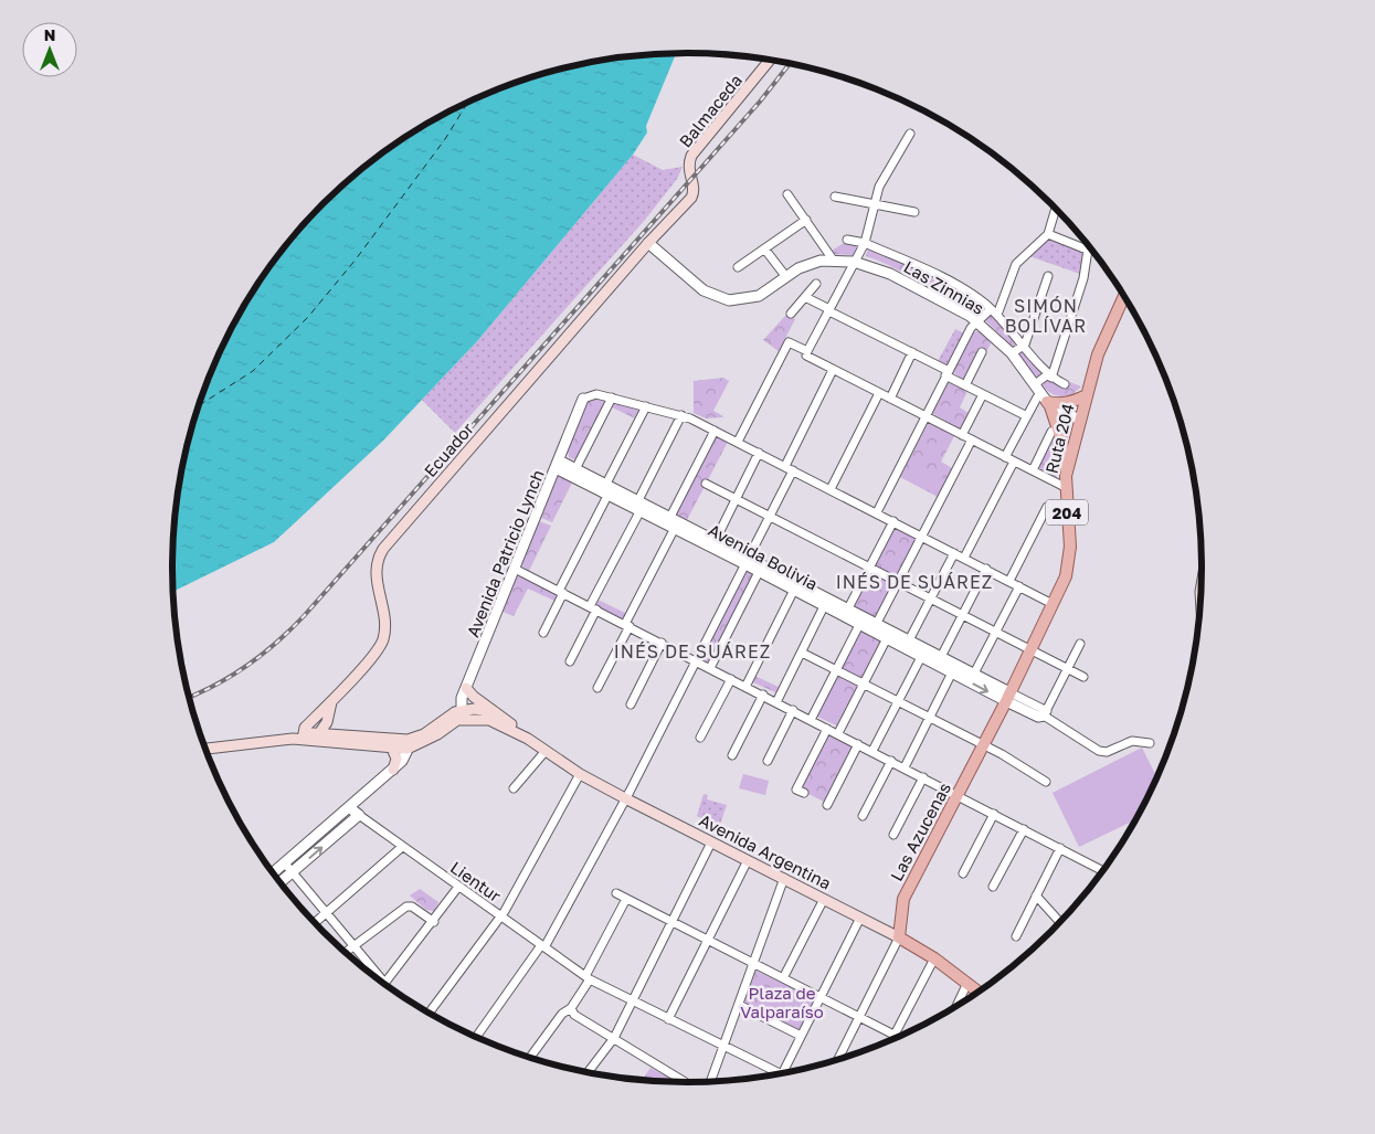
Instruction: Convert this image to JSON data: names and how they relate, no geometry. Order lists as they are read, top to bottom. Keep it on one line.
{"streets":{"main road":["Balmaceda","Ruta 204","Ecuador","204","Las Azucenas","Avenida Argentina"],"street":["Las Zinnias","Avenida Patricio Lynch","Avenida Bolivia","Lientur"]},"crossings":[["Balmaceda","Las Zinnias"],["Balmaceda","Ecuador"],["Las Zinnias","Ecuador"],["Ruta 204","Las Azucenas"],["Avenida Patricio Lynch","Avenida Bolivia"],["Avenida Patricio Lynch","Avenida Argentina"],["Avenida Bolivia","Las Azucenas"],["Las Azucenas","Avenida Argentina"]],"districts":["SIMÓN BOLÍVAR","INÉS DE SUÁREZ","INÉS DE SUÁREZ"],"parks":["Plaza de Valparaíso"],"north":"top"}
